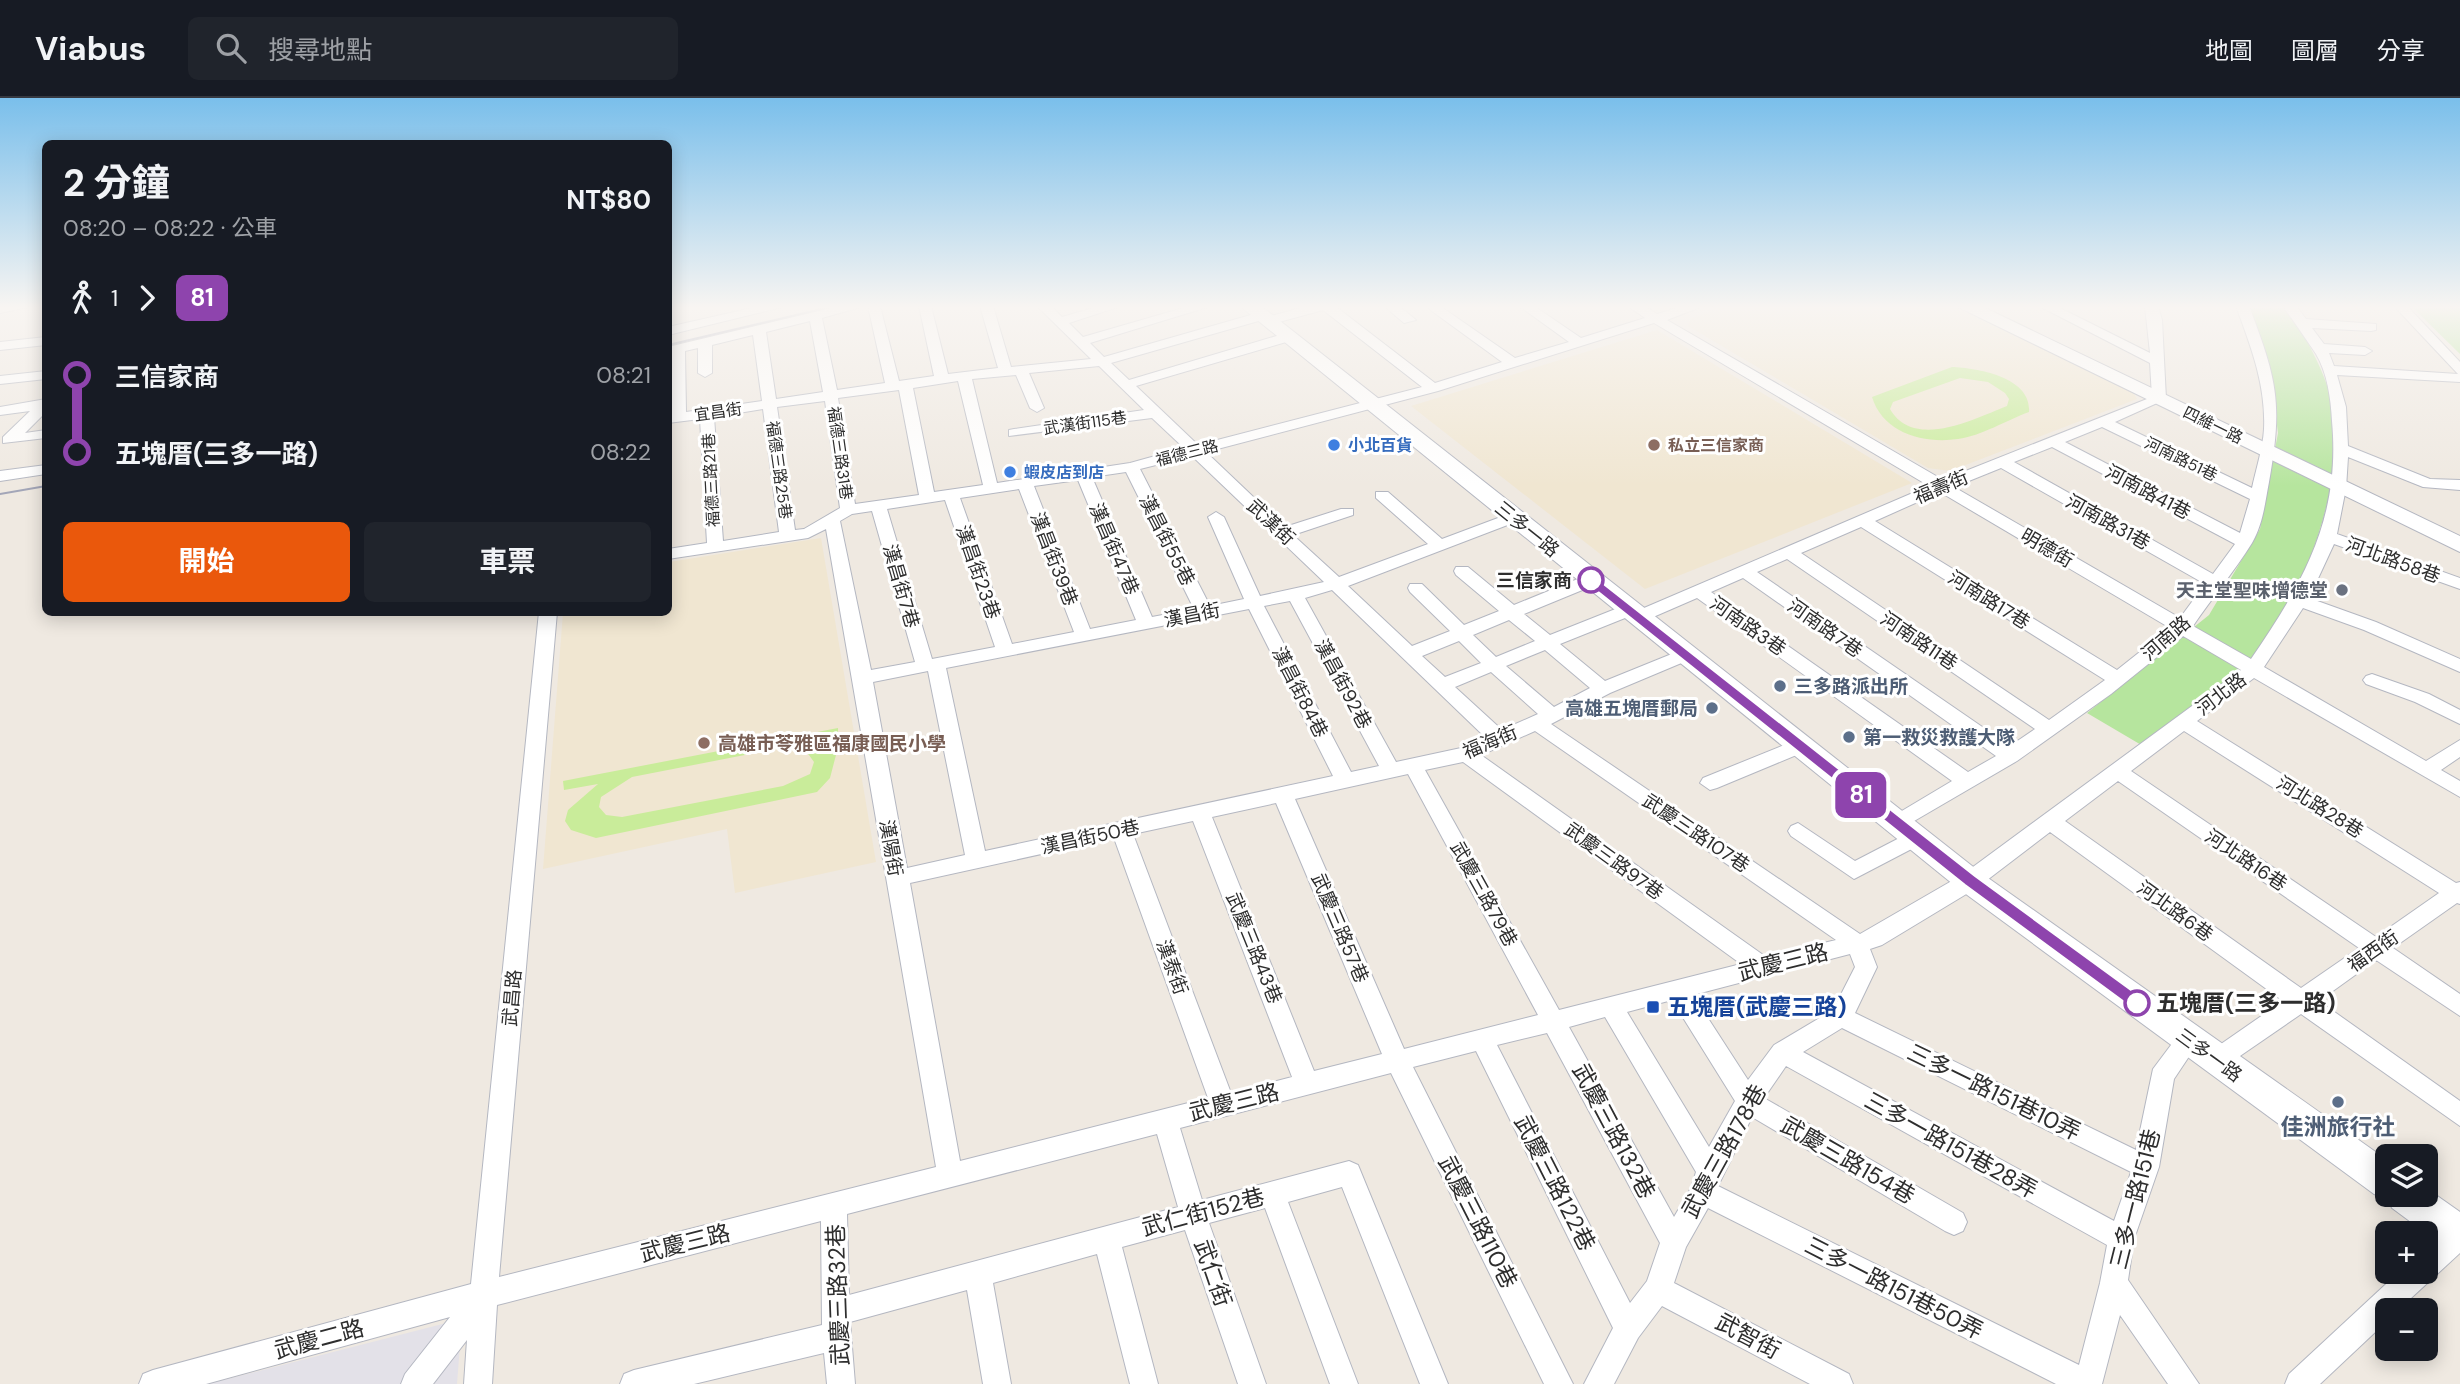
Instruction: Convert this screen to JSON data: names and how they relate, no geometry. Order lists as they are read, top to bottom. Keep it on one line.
{"streets":{"street":["宜昌街","武漢街115巷","四維一路","福德三路31巷","福德三路","河南路51巷","福德三路25巷","福德三路21巷","福壽街","河南路41巷","武漢街","河南路31巷","三多一路","漢昌街55巷","明德街","漢昌街47巷","漢昌街39巷","河北路58巷","漢昌街23巷","漢昌街7巷","河南路17巷","漢昌街","河南路3巷","河南路7巷","河南路","河南路11巷","漢昌街92巷","漢昌街84巷","河北路","福海街","河北路28巷","武慶三路107巷","漢昌街50巷","漢陽街","河北路16巷","武慶三路97巷","武慶三路79巷","河北路6巷","武慶三路57巷","武慶三路43巷","福西街","武慶三路","漢泰街","武昌路","三多一路151巷10弄","武慶三路132巷","三多一路151巷28弄","武慶三路178巷","武慶三路154巷","武慶三路122巷","三多一路151巷","武仁街152巷","武慶三路110巷","武仁街","三多一路151巷50弄","武慶三路32巷","武智街","武慶二路"]},"crossings":[["宜昌街","福德三路31巷"],["宜昌街","福德三路25巷"],["宜昌街","福德三路21巷"],["武漢街115巷","武漢街"],["四維一路","福壽街"],["四維一路","河南路"],["四維一路","河北路"],["福德三路31巷","福德三路"],["福德三路31巷","漢陽街"],["福德三路","福德三路25巷"],["福德三路","福德三路21巷"],["福德三路","武漢街"],["福德三路","三多一路"],["福德三路","漢昌街55巷"],["福德三路","漢昌街47巷"],["福德三路","漢昌街39巷"],["福德三路","漢昌街23巷"],["福德三路","漢昌街7巷"],["福德三路","漢陽街"],["河南路51巷","福壽街"],["河南路51巷","河南路"],["福壽街","河南路41巷"],["福壽街","武漢街"],["福壽街","河南路31巷"],["福壽街","三多一路"],["福壽街","明德街"],["福壽街","河南路17巷"],["福壽街","河南路3巷"],["福壽街","河南路7巷"],["福壽街","河南路11巷"],["福壽街","武慶三路107巷"],["河南路41巷","河南路"],["武漢街","漢昌街"],["武漢街","福海街"],["河南路31巷","河南路"],["三多一路","漢昌街"],["三多一路","河南路"],["三多一路","河北路"],["三多一路","福海街"],["三多一路","福西街"],["三多一路","武慶三路"],["三多一路","三多一路151巷"],["漢昌街55巷","漢昌街"],["明德街","河南路"],["明德街","河北路"],["漢昌街47巷","漢昌街"],["漢昌街39巷","漢昌街"],["河北路58巷","河北路"],["漢昌街23巷","漢昌街"],["漢昌街7巷","漢昌街"],["漢昌街7巷","漢昌街50巷"],["河南路17巷","河南路"],["漢昌街","漢昌街92巷"],["漢昌街","漢昌街84巷"],["漢昌街","漢陽街"],["河南路3巷","河南路"],["河南路7巷","河南路"],["河南路","河南路11巷"],["漢昌街92巷","福海街"],["漢昌街84巷","福海街"],["河北路","河北路28巷"],["河北路","河北路16巷"],["河北路","河北路6巷"],["河北路","武慶三路"],["福海街","武慶三路107巷"],["福海街","漢昌街50巷"],["福海街","武慶三路97巷"],["福海街","武慶三路79巷"],["福海街","武慶三路57巷"],["河北路28巷","福西街"],["武慶三路107巷","武慶三路"],["漢昌街50巷","漢陽街"],["漢昌街50巷","武慶三路57巷"],["漢昌街50巷","武慶三路43巷"],["漢昌街50巷","漢泰街"],["漢陽街","武慶三路"],["河北路16巷","福西街"],["武慶三路97巷","武慶三路"],["武慶三路79巷","武慶三路"],["武慶三路79巷","武慶三路132巷"],["河北路6巷","福西街"],["武慶三路57巷","武慶三路"],["武慶三路57巷","武慶三路110巷"],["武慶三路43巷","武慶三路"],["武慶三路","漢泰街"],["武慶三路","武昌路"],["武慶三路","武慶三路132巷"],["武慶三路","武慶三路154巷"],["武慶三路","武慶三路122巷"],["武慶三路","武慶三路110巷"],["武慶三路","武仁街"],["武慶三路","武慶三路32巷"],["武慶三路","武慶二路"],["武昌路","武慶二路"],["三多一路151巷10弄","武慶三路178巷"],["三多一路151巷10弄","三多一路151巷"],["武慶三路132巷","武慶三路178巷"],["三多一路151巷28弄","武慶三路178巷"],["三多一路151巷28弄","三多一路151巷"],["武慶三路178巷","武慶三路154巷"],["武慶三路178巷","武慶三路122巷"],["武慶三路178巷","三多一路151巷50弄"],["武慶三路178巷","武智街"],["三多一路151巷","三多一路151巷50弄"],["武仁街152巷","武仁街"],["武仁街152巷","武慶三路32巷"]],"places":{"other":["小北百貨","私立三信家商","蝦皮店到店","三信家商","天主堂聖味增德堂","三多路派出所","高雄五塊厝郵局","第一救災救護大隊","高雄市苓雅區福康國民小學","五塊厝(三多一路)","佳洲旅行社"],"transit":["五塊厝(武慶三路)"]},"lines":["bus line 81"],"page":{"header":"Viabus","search":"搜尋地點","nav":["地圖","圖層","分享"],"on_map":"81","heading":["2 分鐘","08:20 – 08:22 · 公車","NT$80"],"legs":["1","81"],"list":[{"name":"三信家商","value":"08:21"},{"name":"五塊厝(三多一路)","value":"08:22"}],"buttons":["開始","車票"],"map_buttons":["+","−"]}}
